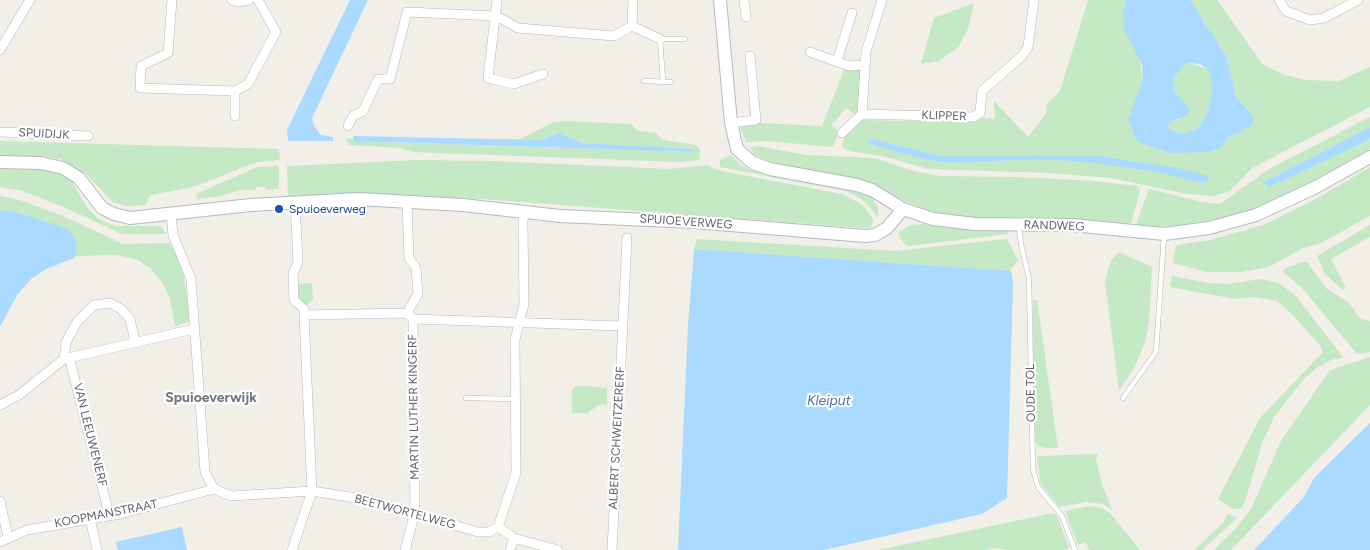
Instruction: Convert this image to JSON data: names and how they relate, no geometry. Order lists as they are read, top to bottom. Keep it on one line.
{"streets":{"street":["KLIPPER","SPUIDIJK","SPUIOEVERWEG","RANDWEG","MARTIN LUTHER KINGERF","VAN LEEUWENERF","ALBERT SCHWEITZERERF","BEETWORTELWEG","KOOPMANSTRAAT"],"lane":["OUDE TOL"]},"crossings":[["SPUIOEVERWEG","RANDWEG"],["RANDWEG","OUDE TOL"],["MARTIN LUTHER KINGERF","BEETWORTELWEG"],["VAN LEEUWENERF","KOOPMANSTRAAT"],["BEETWORTELWEG","KOOPMANSTRAAT"]],"districts":["Spuioeverwijk"],"water":["Kleiput"],"places":["Spuioeverweg"]}
